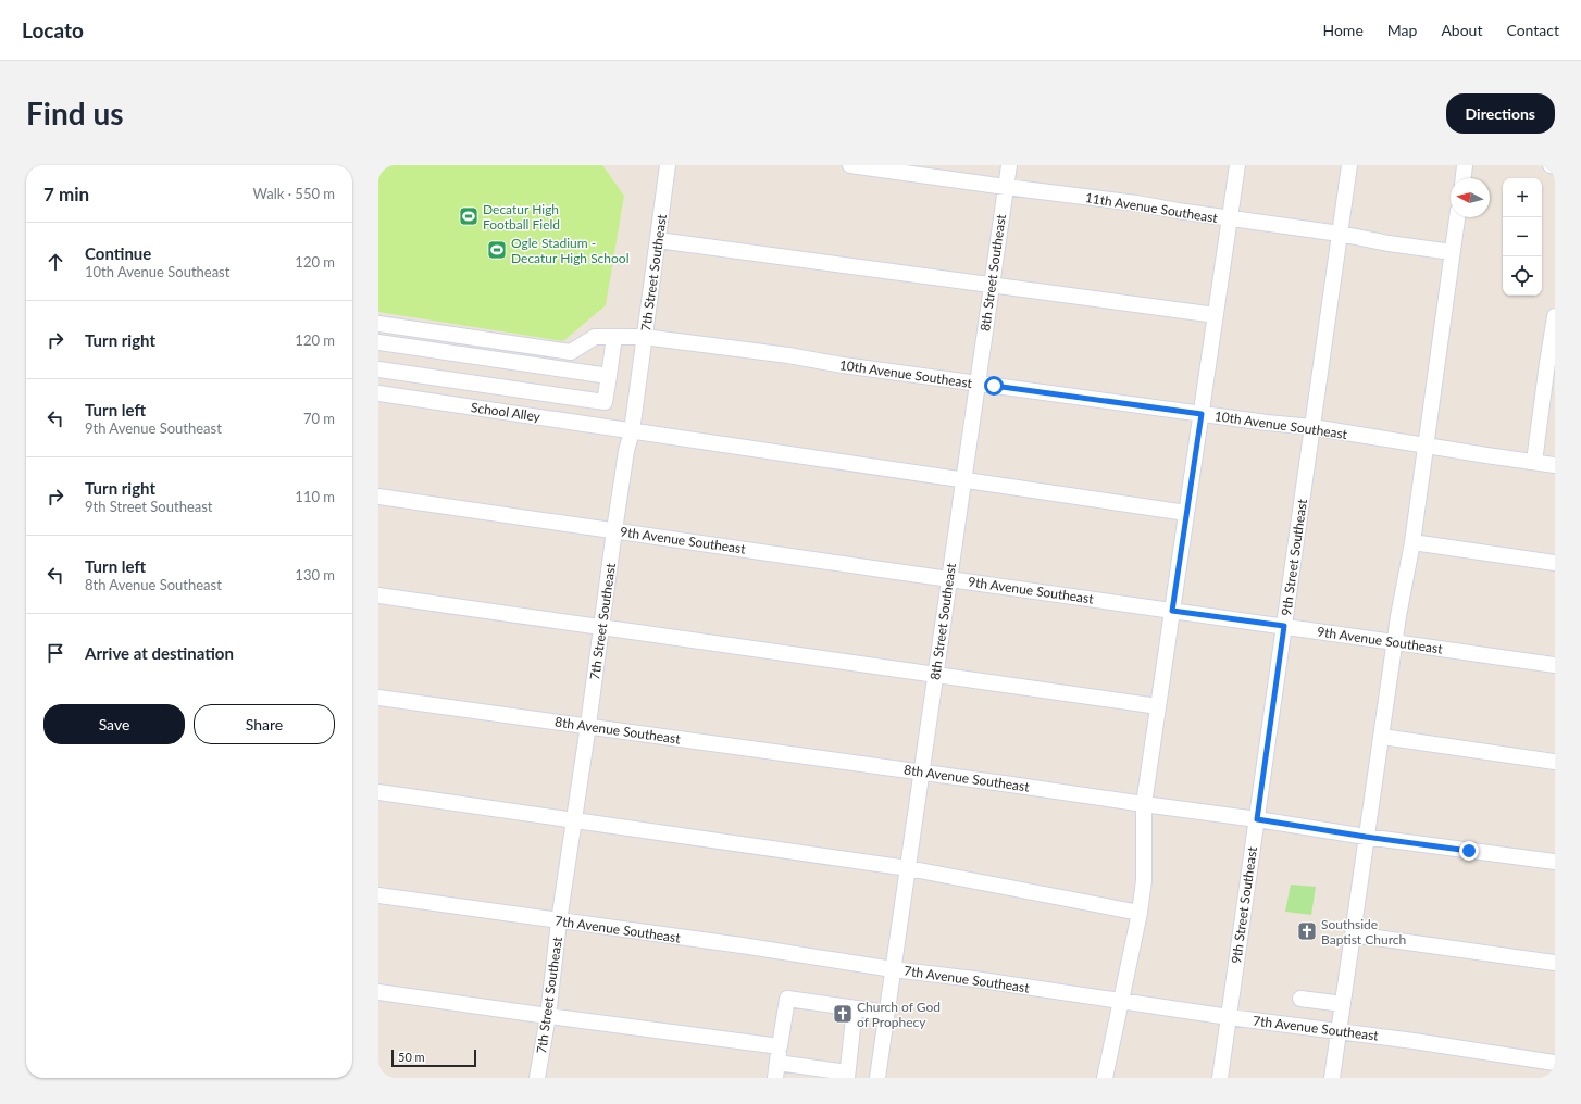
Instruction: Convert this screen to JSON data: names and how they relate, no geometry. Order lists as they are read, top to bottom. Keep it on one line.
{"streets":{"street":["11th Avenue Southeast","7th Street Southeast","8th Street Southeast","10th Avenue Southeast","School Alley","9th Avenue Southeast","9th Street Southeast","8th Avenue Southeast","7th Avenue Southeast"]},"crossings":[["11th Avenue Southeast","8th Street Southeast"],["11th Avenue Southeast","9th Street Southeast"],["7th Street Southeast","10th Avenue Southeast"],["7th Street Southeast","School Alley"],["7th Street Southeast","9th Avenue Southeast"],["7th Street Southeast","8th Avenue Southeast"],["7th Street Southeast","7th Avenue Southeast"],["8th Street Southeast","10th Avenue Southeast"],["8th Street Southeast","School Alley"],["8th Street Southeast","9th Avenue Southeast"],["8th Street Southeast","8th Avenue Southeast"],["8th Street Southeast","7th Avenue Southeast"],["10th Avenue Southeast","9th Street Southeast"],["9th Avenue Southeast","9th Street Southeast"],["9th Street Southeast","8th Avenue Southeast"],["9th Street Southeast","7th Avenue Southeast"]],"places":{"sports":["Decatur High Football Field","Ogle Stadium - Decatur High School"],"church":["Southside Baptist Church","Church of God of Prophecy"]},"scale_bar":"50 m","north":"left","page":{"header":"Locato","nav":["Home","Map","About","Contact"],"buttons":["Directions",["Save","Share"]],"title":"Find us","heading":["7 min","Walk · 550 m"],"map_buttons":["+","−"],"list":[["Continue","10th Avenue Southeast","120 m"],["Turn right","120 m"],["Turn left","9th Avenue Southeast","70 m"],["Turn right","9th Street Southeast","110 m"],["Turn left","8th Avenue Southeast","130 m"],"Arrive at destination"],"scale":"50 m"}}
